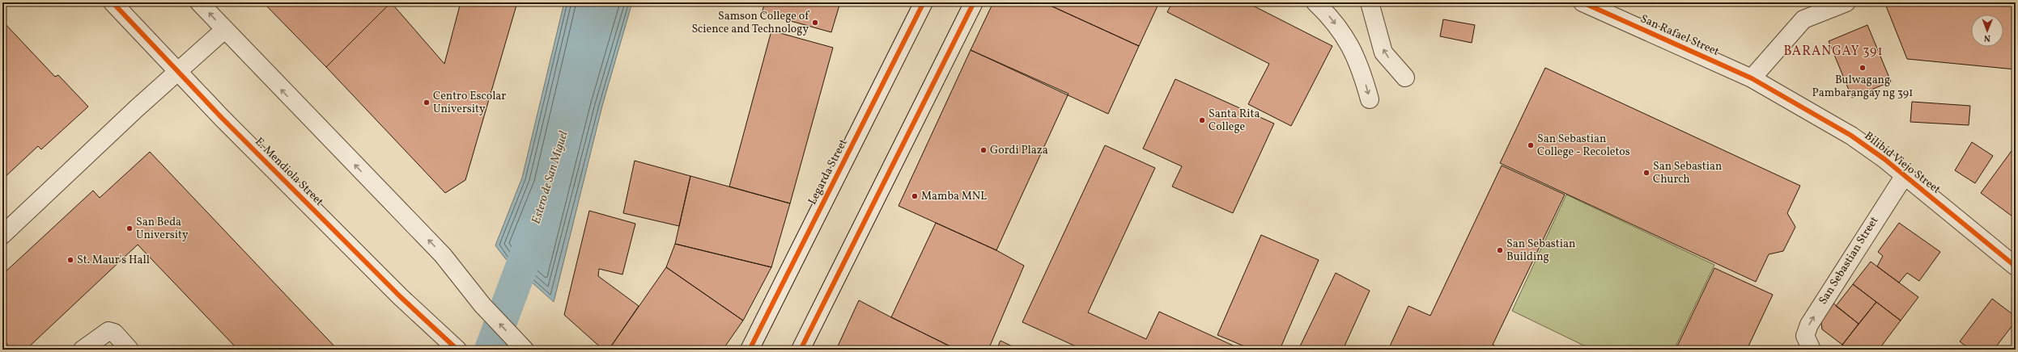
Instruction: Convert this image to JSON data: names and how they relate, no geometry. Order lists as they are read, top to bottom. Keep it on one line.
{"streets":{"street":["San Rafael Street","Bilibid Viejo Street","E. Mendiola Street","Legarda Street","San Sebastian Street"]},"crossings":[["San Rafael Street","Bilibid Viejo Street"],["Bilibid Viejo Street","San Sebastian Street"]],"one_way":["San Sebastian Street"],"districts":["BARANGAY 391"],"water":["Estero de San Miguel"],"places":["Samson College of Science and Technology","Bulwagang Pambarangay ng 391","Centro Escolar University","Santa Rita College","San Sebastian College - Recoletos","Gordi Plaza","San Sebastian Church","Mamba MNL","San Beda University","San Sebastian Building","St. Maur's Hall"],"north":"bottom"}
